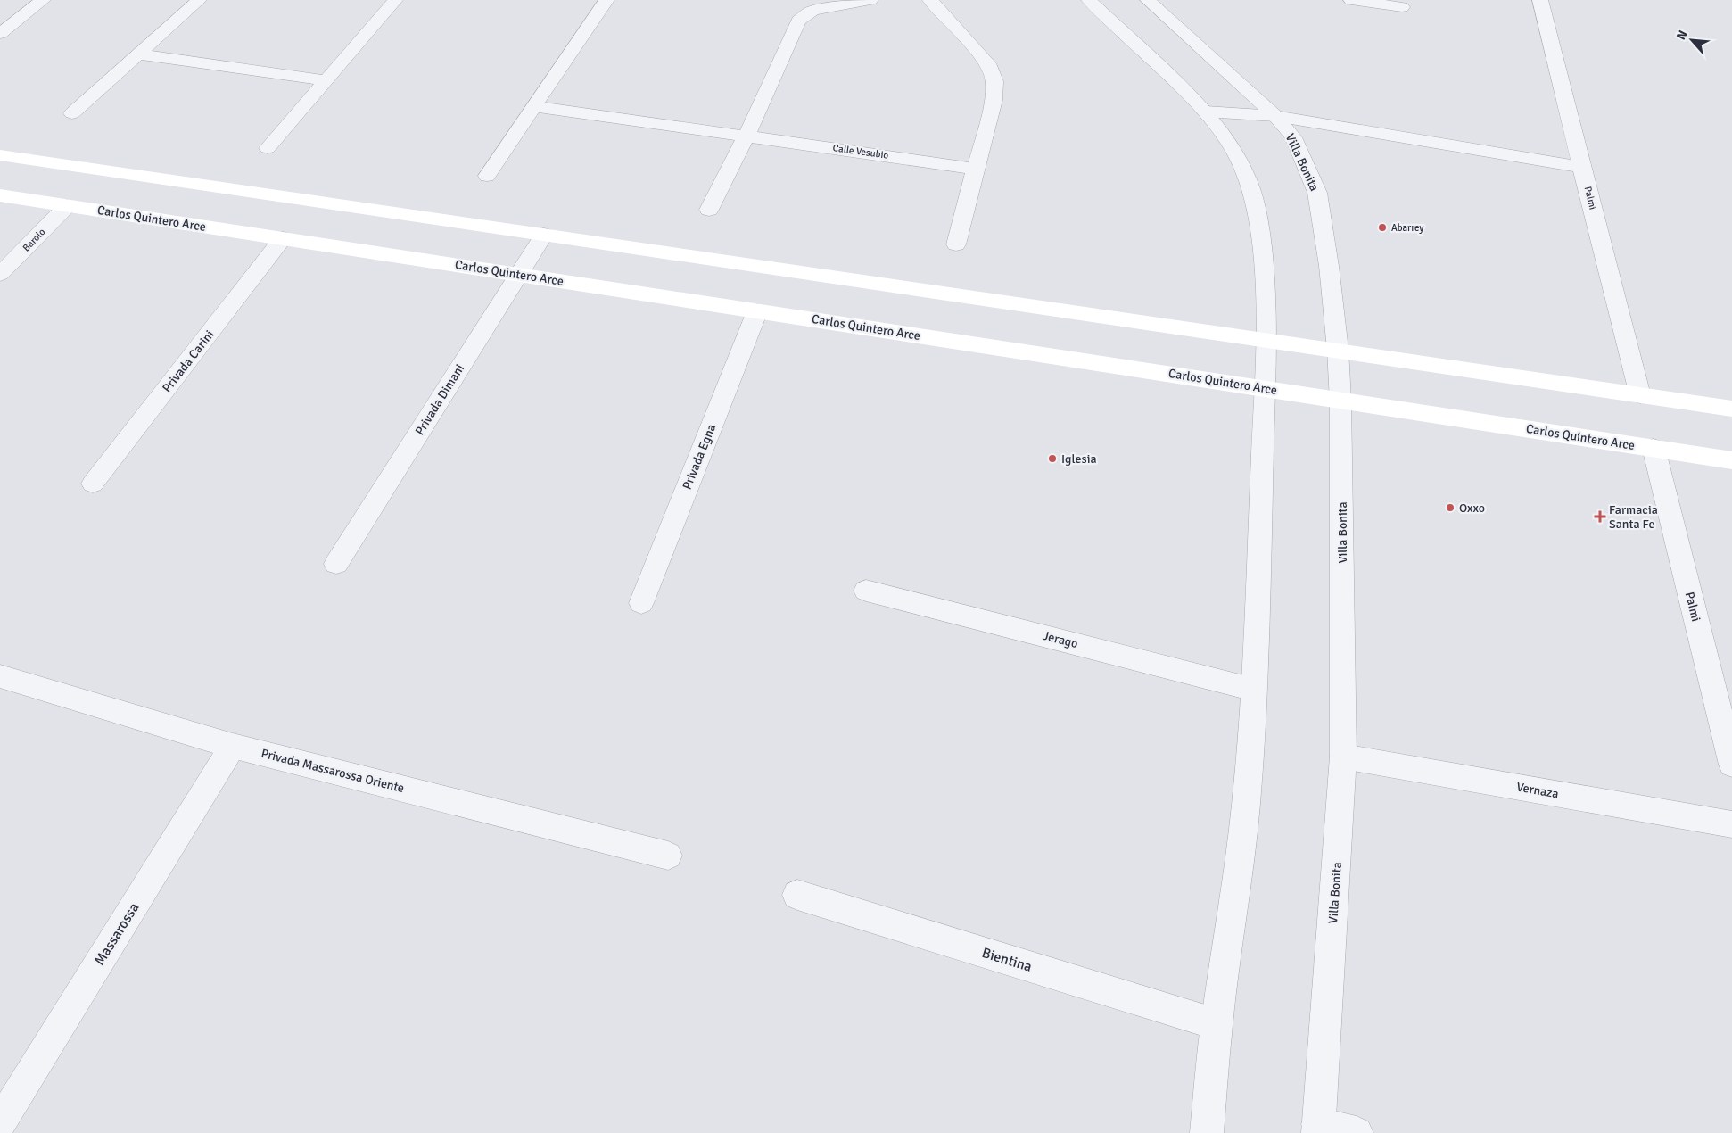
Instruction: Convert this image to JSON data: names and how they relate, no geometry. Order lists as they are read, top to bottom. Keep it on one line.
{"streets":{"main road":["Carlos Quintero Arce"],"street":["Calle Vesubio","Villa Bonita","Palmi","Barolo","Privada Carini","Privada Dimani","Privada Egna","Jerago","Privada Massarossa Oriente","Vernaza","Massarossa","Bientina"]},"crossings":[["Villa Bonita","Carlos Quintero Arce"],["Villa Bonita","Vernaza"],["Palmi","Carlos Quintero Arce"],["Carlos Quintero Arce","Barolo"],["Carlos Quintero Arce","Privada Carini"],["Carlos Quintero Arce","Privada Dimani"],["Carlos Quintero Arce","Privada Egna"],["Privada Massarossa Oriente","Massarossa"]],"places":{"other":["Abarrey","Iglesia","Oxxo"],"health":["Farmacia Santa Fe"]},"north":"top left"}
